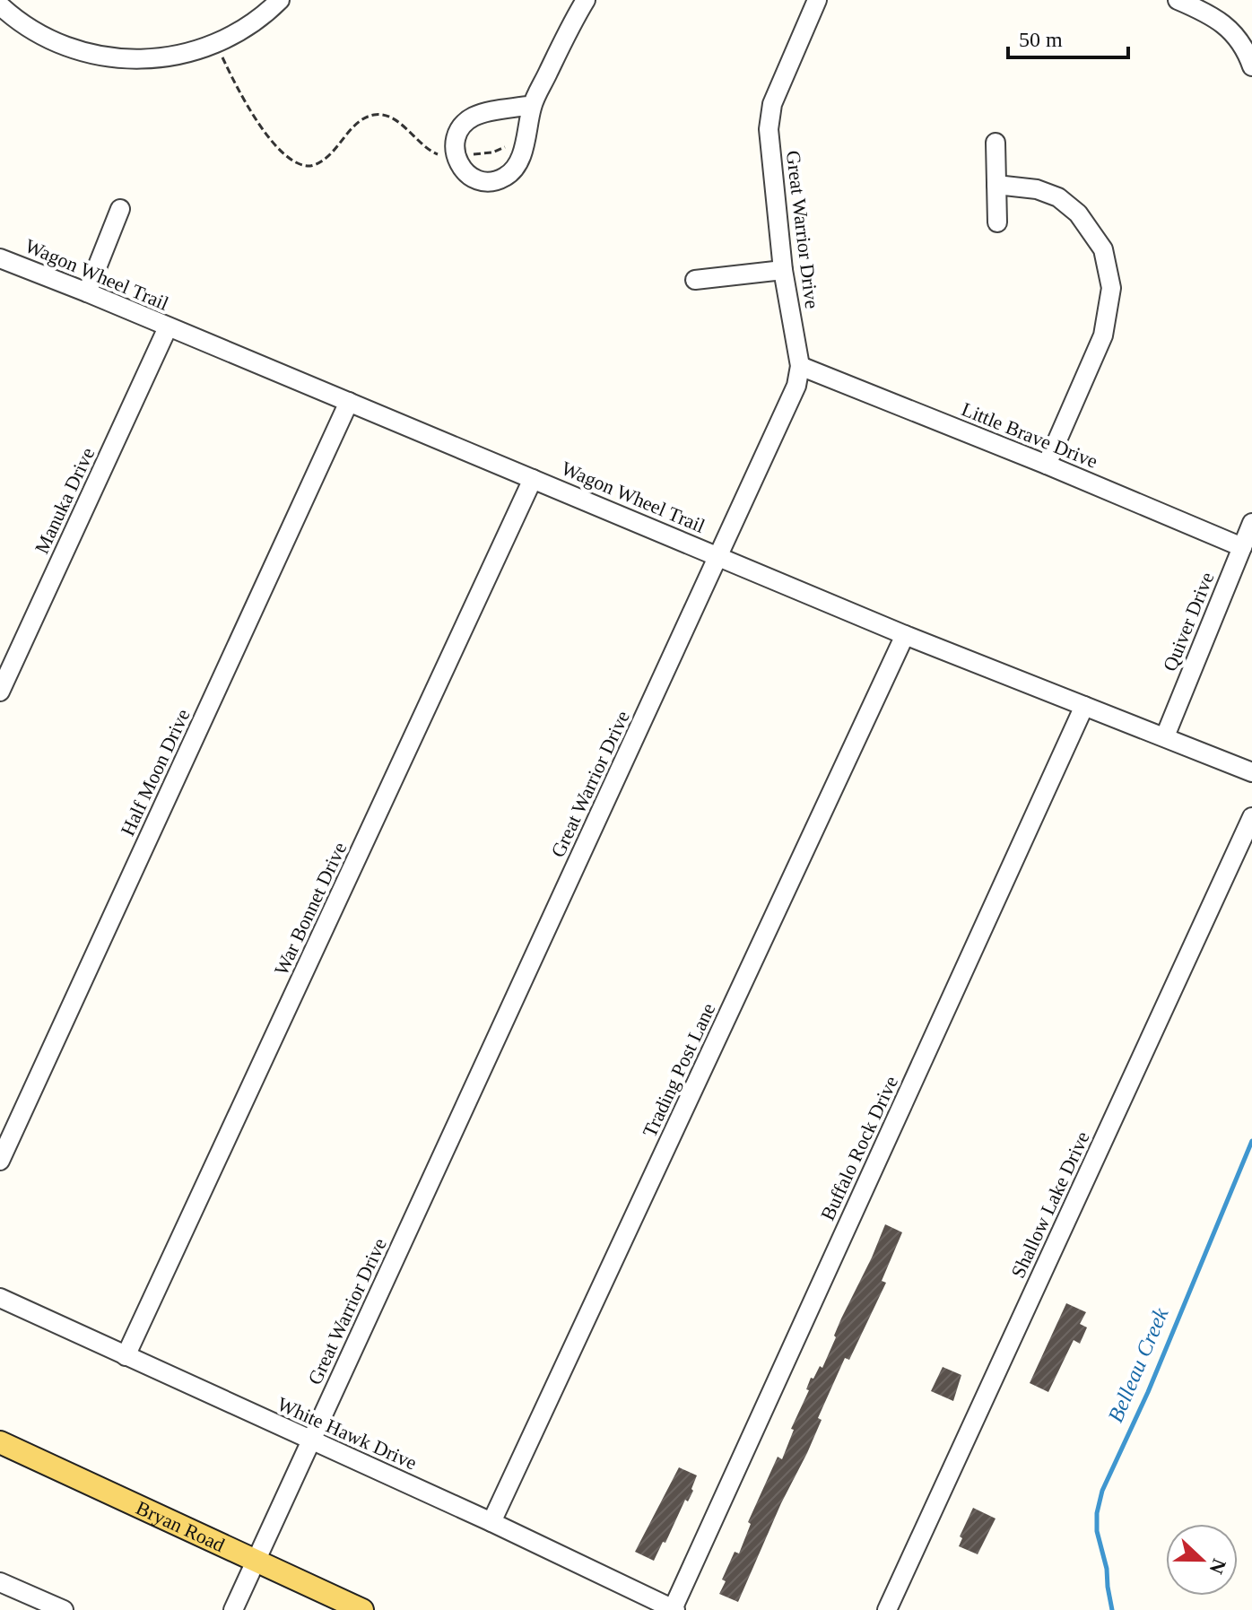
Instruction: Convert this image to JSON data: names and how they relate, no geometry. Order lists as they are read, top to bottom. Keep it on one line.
{"streets":{"main road":["Bryan Road"],"street":["Great Warrior Drive","Wagon Wheel Trail","Little Brave Drive","Manuka Drive","Quiver Drive","Half Moon Drive","War Bonnet Drive","Trading Post Lane","Buffalo Rock Drive","Shallow Lake Drive","White Hawk Drive"]},"crossings":[["Great Warrior Drive","Wagon Wheel Trail"],["Great Warrior Drive","Little Brave Drive"],["Great Warrior Drive","White Hawk Drive"],["Great Warrior Drive","Bryan Road"],["Wagon Wheel Trail","Manuka Drive"],["Wagon Wheel Trail","Quiver Drive"],["Wagon Wheel Trail","Half Moon Drive"],["Wagon Wheel Trail","War Bonnet Drive"],["Wagon Wheel Trail","Trading Post Lane"],["Wagon Wheel Trail","Buffalo Rock Drive"],["Little Brave Drive","Quiver Drive"],["War Bonnet Drive","White Hawk Drive"],["Trading Post Lane","White Hawk Drive"],["Buffalo Rock Drive","White Hawk Drive"]],"water":["Belleau Creek"],"scale_bar":"50 m","north":"right"}
